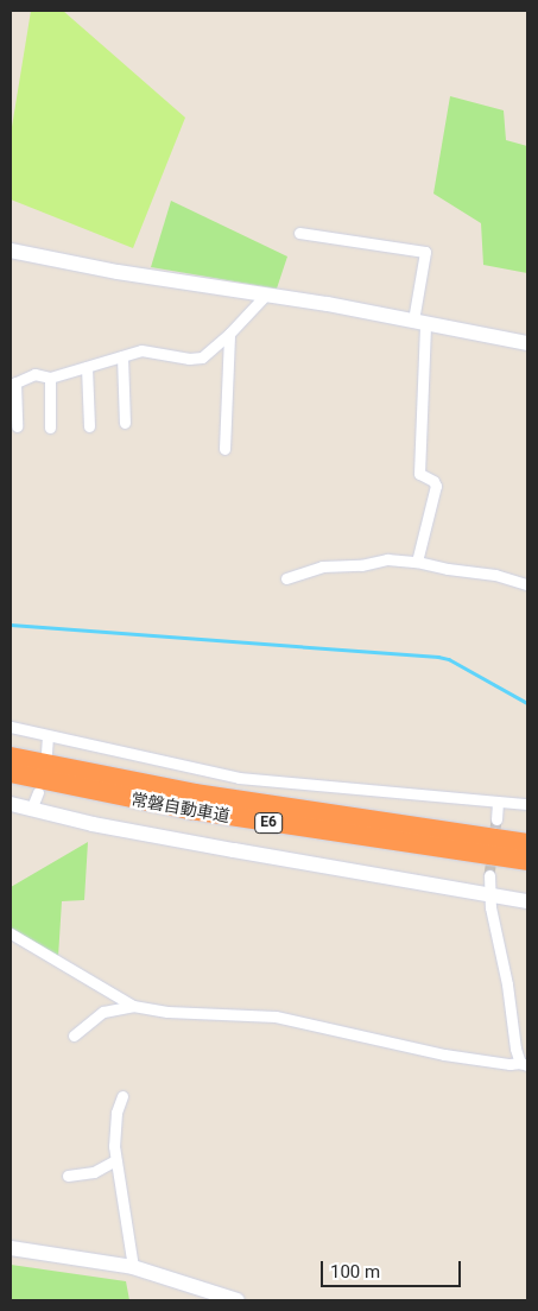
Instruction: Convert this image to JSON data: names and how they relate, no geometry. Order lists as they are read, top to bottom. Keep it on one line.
{"streets":{"highway":["常磐自動車道","E6"]},"scale_bar":"100 m"}
